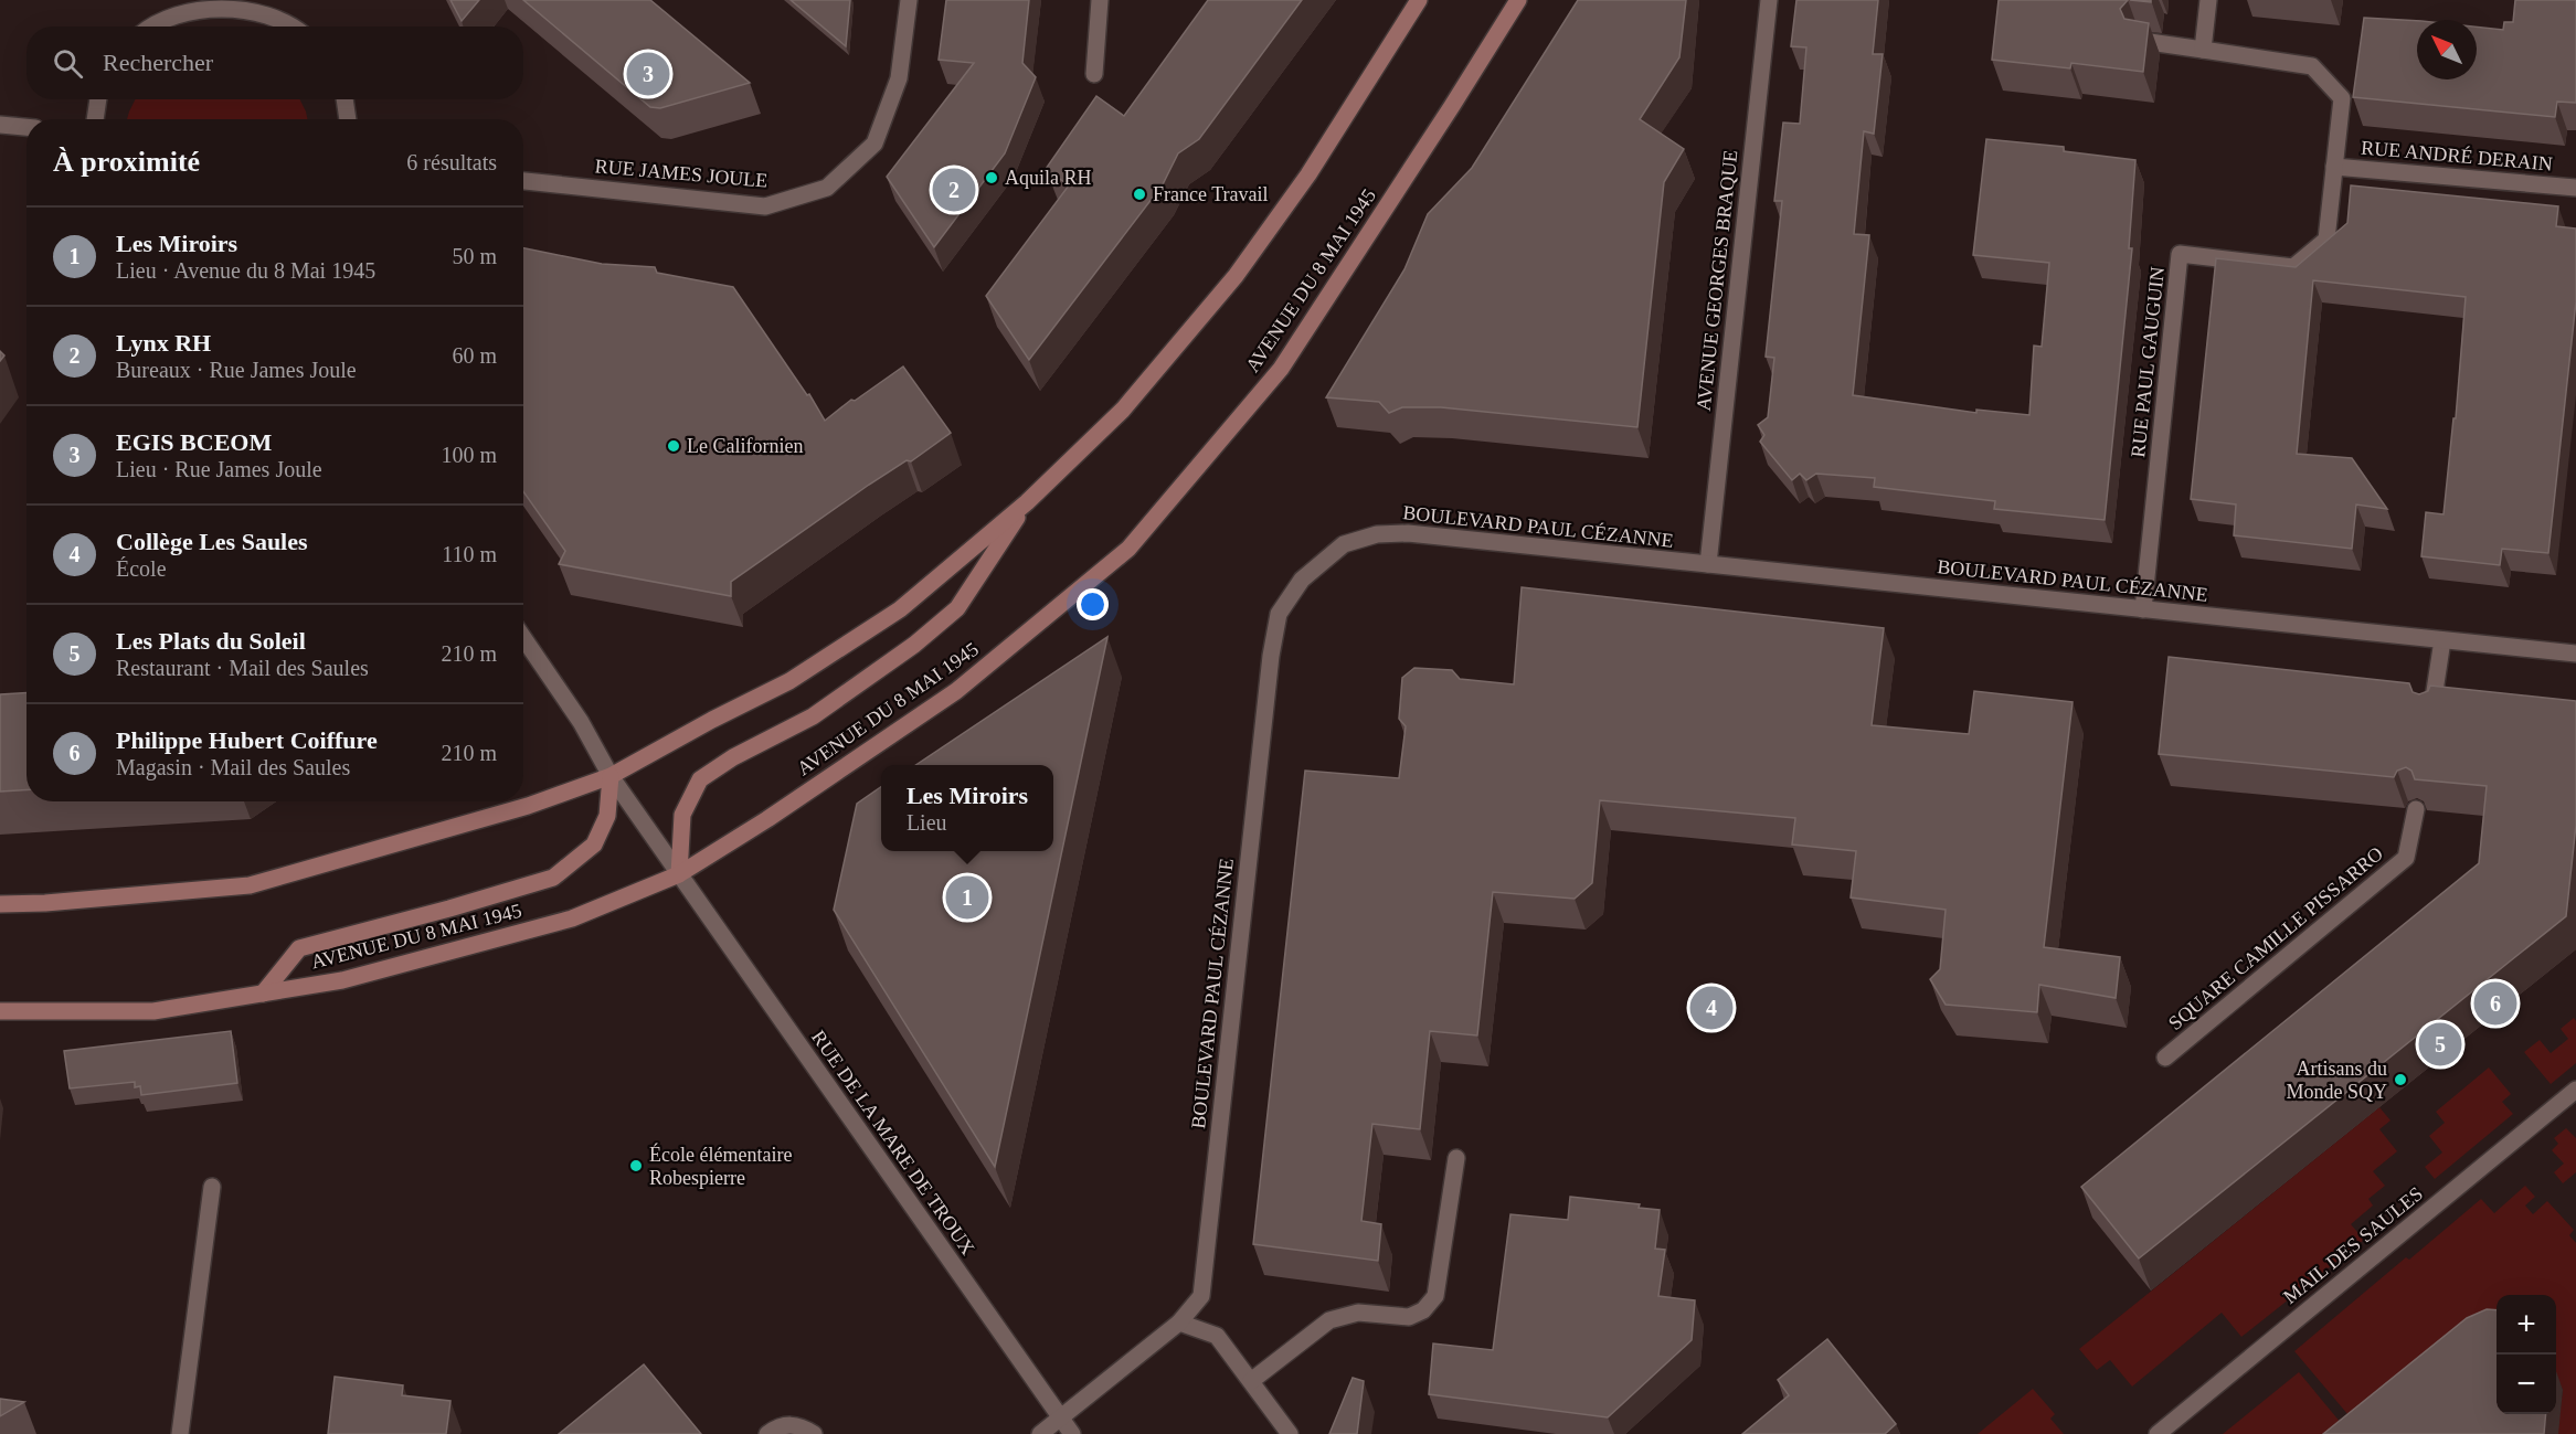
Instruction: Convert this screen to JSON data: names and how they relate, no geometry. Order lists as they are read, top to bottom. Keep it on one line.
{"streets":{"main road":["AVENUE DU 8 MAI 1945"],"street":["RUE ANDRÉ DERAIN","RUE JAMES JOULE","AVENUE GEORGES BRAQUE","RUE PAUL GAUGUIN","BOULEVARD PAUL CÉZANNE","SQUARE CAMILLE PISSARRO","RUE DE LA MARE DE TROUX","MAIL DES SAULES"]},"crossings":[["RUE ANDRÉ DERAIN","RUE PAUL GAUGUIN"],["AVENUE DU 8 MAI 1945","RUE DE LA MARE DE TROUX"],["AVENUE GEORGES BRAQUE","BOULEVARD PAUL CÉZANNE"],["RUE PAUL GAUGUIN","BOULEVARD PAUL CÉZANNE"],["BOULEVARD PAUL CÉZANNE","RUE DE LA MARE DE TROUX"]],"places":["Aquila RH","France Travail","Le Californien","Artisans du Monde SQY","École élémentaire Robespierre"],"north":"top left","page":{"search":"Rechercher","pins":["3","2","1","6","4","5"],"heading":["À proximité","6 résultats"],"list":[{"mark":"1","name":"Les Miroirs","note":"Lieu · Avenue du 8 Mai 1945","value":"50 m"},{"mark":"2","name":"Lynx RH","note":"Bureaux · Rue James Joule","value":"60 m"},{"mark":"3","name":"EGIS BCEOM","note":"Lieu · Rue James Joule","value":"100 m"},{"mark":"4","name":"Collège Les Saules","note":"École","value":"110 m"},{"mark":"5","name":"Les Plats du Soleil","note":"Restaurant · Mail des Saules","value":"210 m"},{"mark":"6","name":"Philippe Hubert Coiffure","note":"Magasin · Mail des Saules","value":"210 m"}],"popup":["Les Miroirs","Lieu"],"map_buttons":["+","−"]}}
